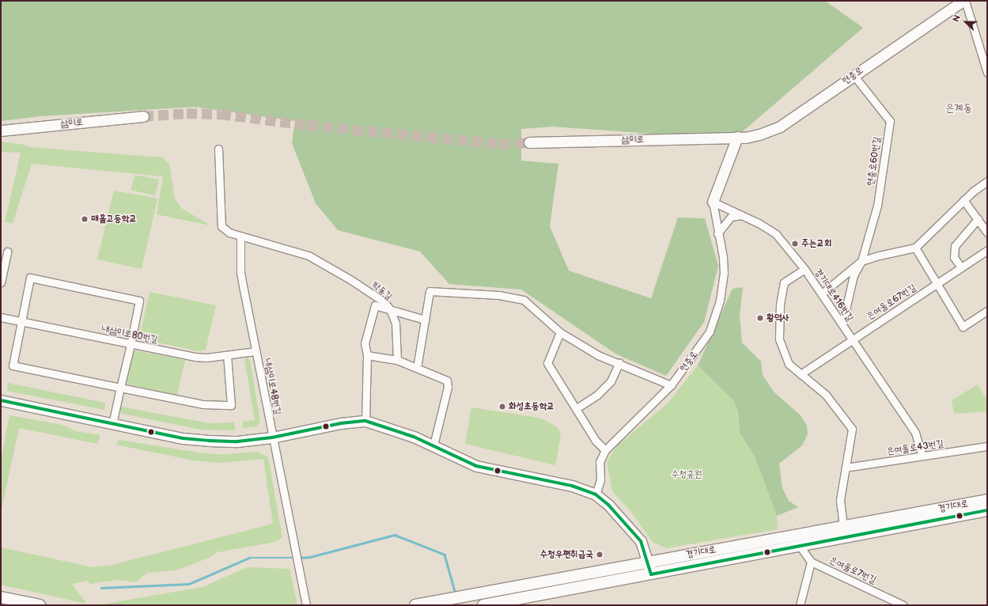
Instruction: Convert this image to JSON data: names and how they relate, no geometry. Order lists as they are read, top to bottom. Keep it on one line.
{"streets":{"main road":["경기대로"],"street":["현충로","삼미로","현충로60번길","박동길","경기대로416번길","은여울로67번길","내삼미로80번길","내삼미로48번길","은여울로43번길","은여울로7번길"]},"crossings":[["현충로","삼미로"],["현충로","현충로60번길"],["현충로60번길","경기대로416번길"],["박동길","내삼미로48번길"],["경기대로416번길","은여울로67번길"],["경기대로416번길","은여울로43번길"],["경기대로416번길","경기대로"],["내삼미로80번길","내삼미로48번길"],["경기대로","은여울로7번길"]],"districts":["은계동"],"parks":["수청공원"],"places":["매홀고등학교","주는교회","황덕사","화성초등학교","수청우편취급국"],"north":"left"}
